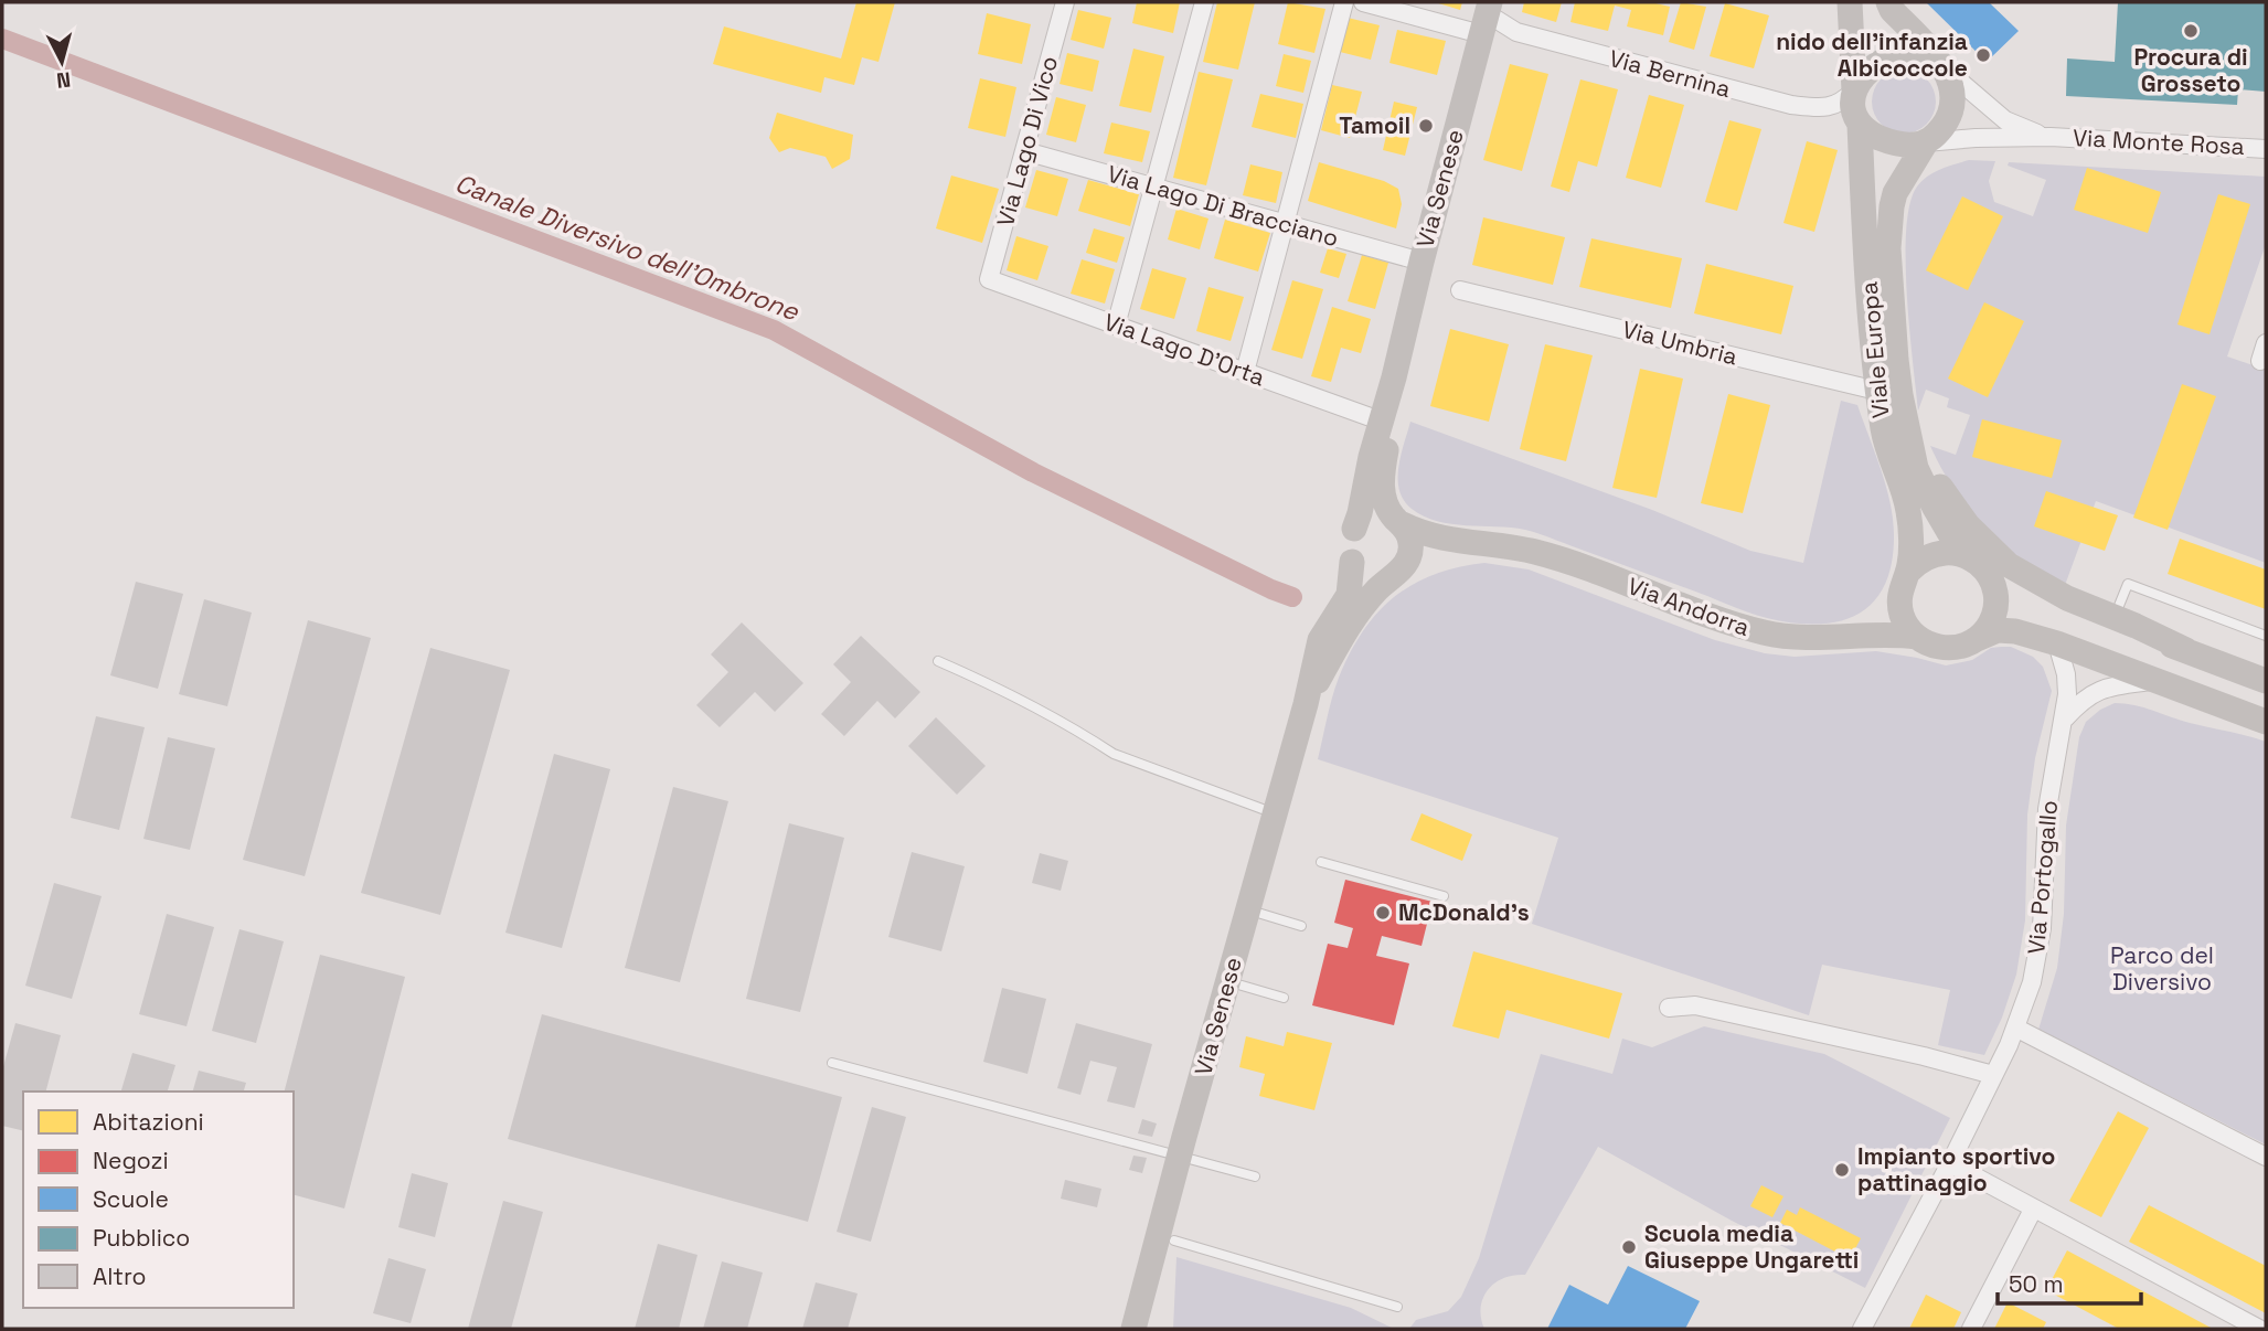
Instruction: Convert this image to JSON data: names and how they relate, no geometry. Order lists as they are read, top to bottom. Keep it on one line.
{"streets":{"street":["Via Bernina","Via Lago Di Vico","Via Monte Rosa","Via Senese","Via Lago Di Bracciano","Via Umbria","Via Lago D'Orta","Viale Europa","Via Andorra","Via Portogallo"]},"crossings":[["Via Bernina","Via Monte Rosa"],["Via Bernina","Via Senese"],["Via Bernina","Viale Europa"],["Via Lago Di Vico","Via Lago Di Bracciano"],["Via Lago Di Vico","Via Lago D'Orta"],["Via Monte Rosa","Viale Europa"],["Via Senese","Via Lago Di Bracciano"],["Via Senese","Via Lago D'Orta"],["Via Senese","Via Andorra"],["Via Umbria","Viale Europa"],["Viale Europa","Via Andorra"]],"water":["Canale Diversivo dell'Ombrone"],"parks":["Parco del Diversivo"],"places":["Procura di Grosseto","nido dell'infanzia Albicoccole","Tamoil","McDonald's","Impianto sportivo pattinaggio","Scuola media Giuseppe Ungaretti"],"legend":["Abitazioni","Negozi","Scuole","Pubblico","Altro"],"scale_bar":"50 m","north":"bottom"}
